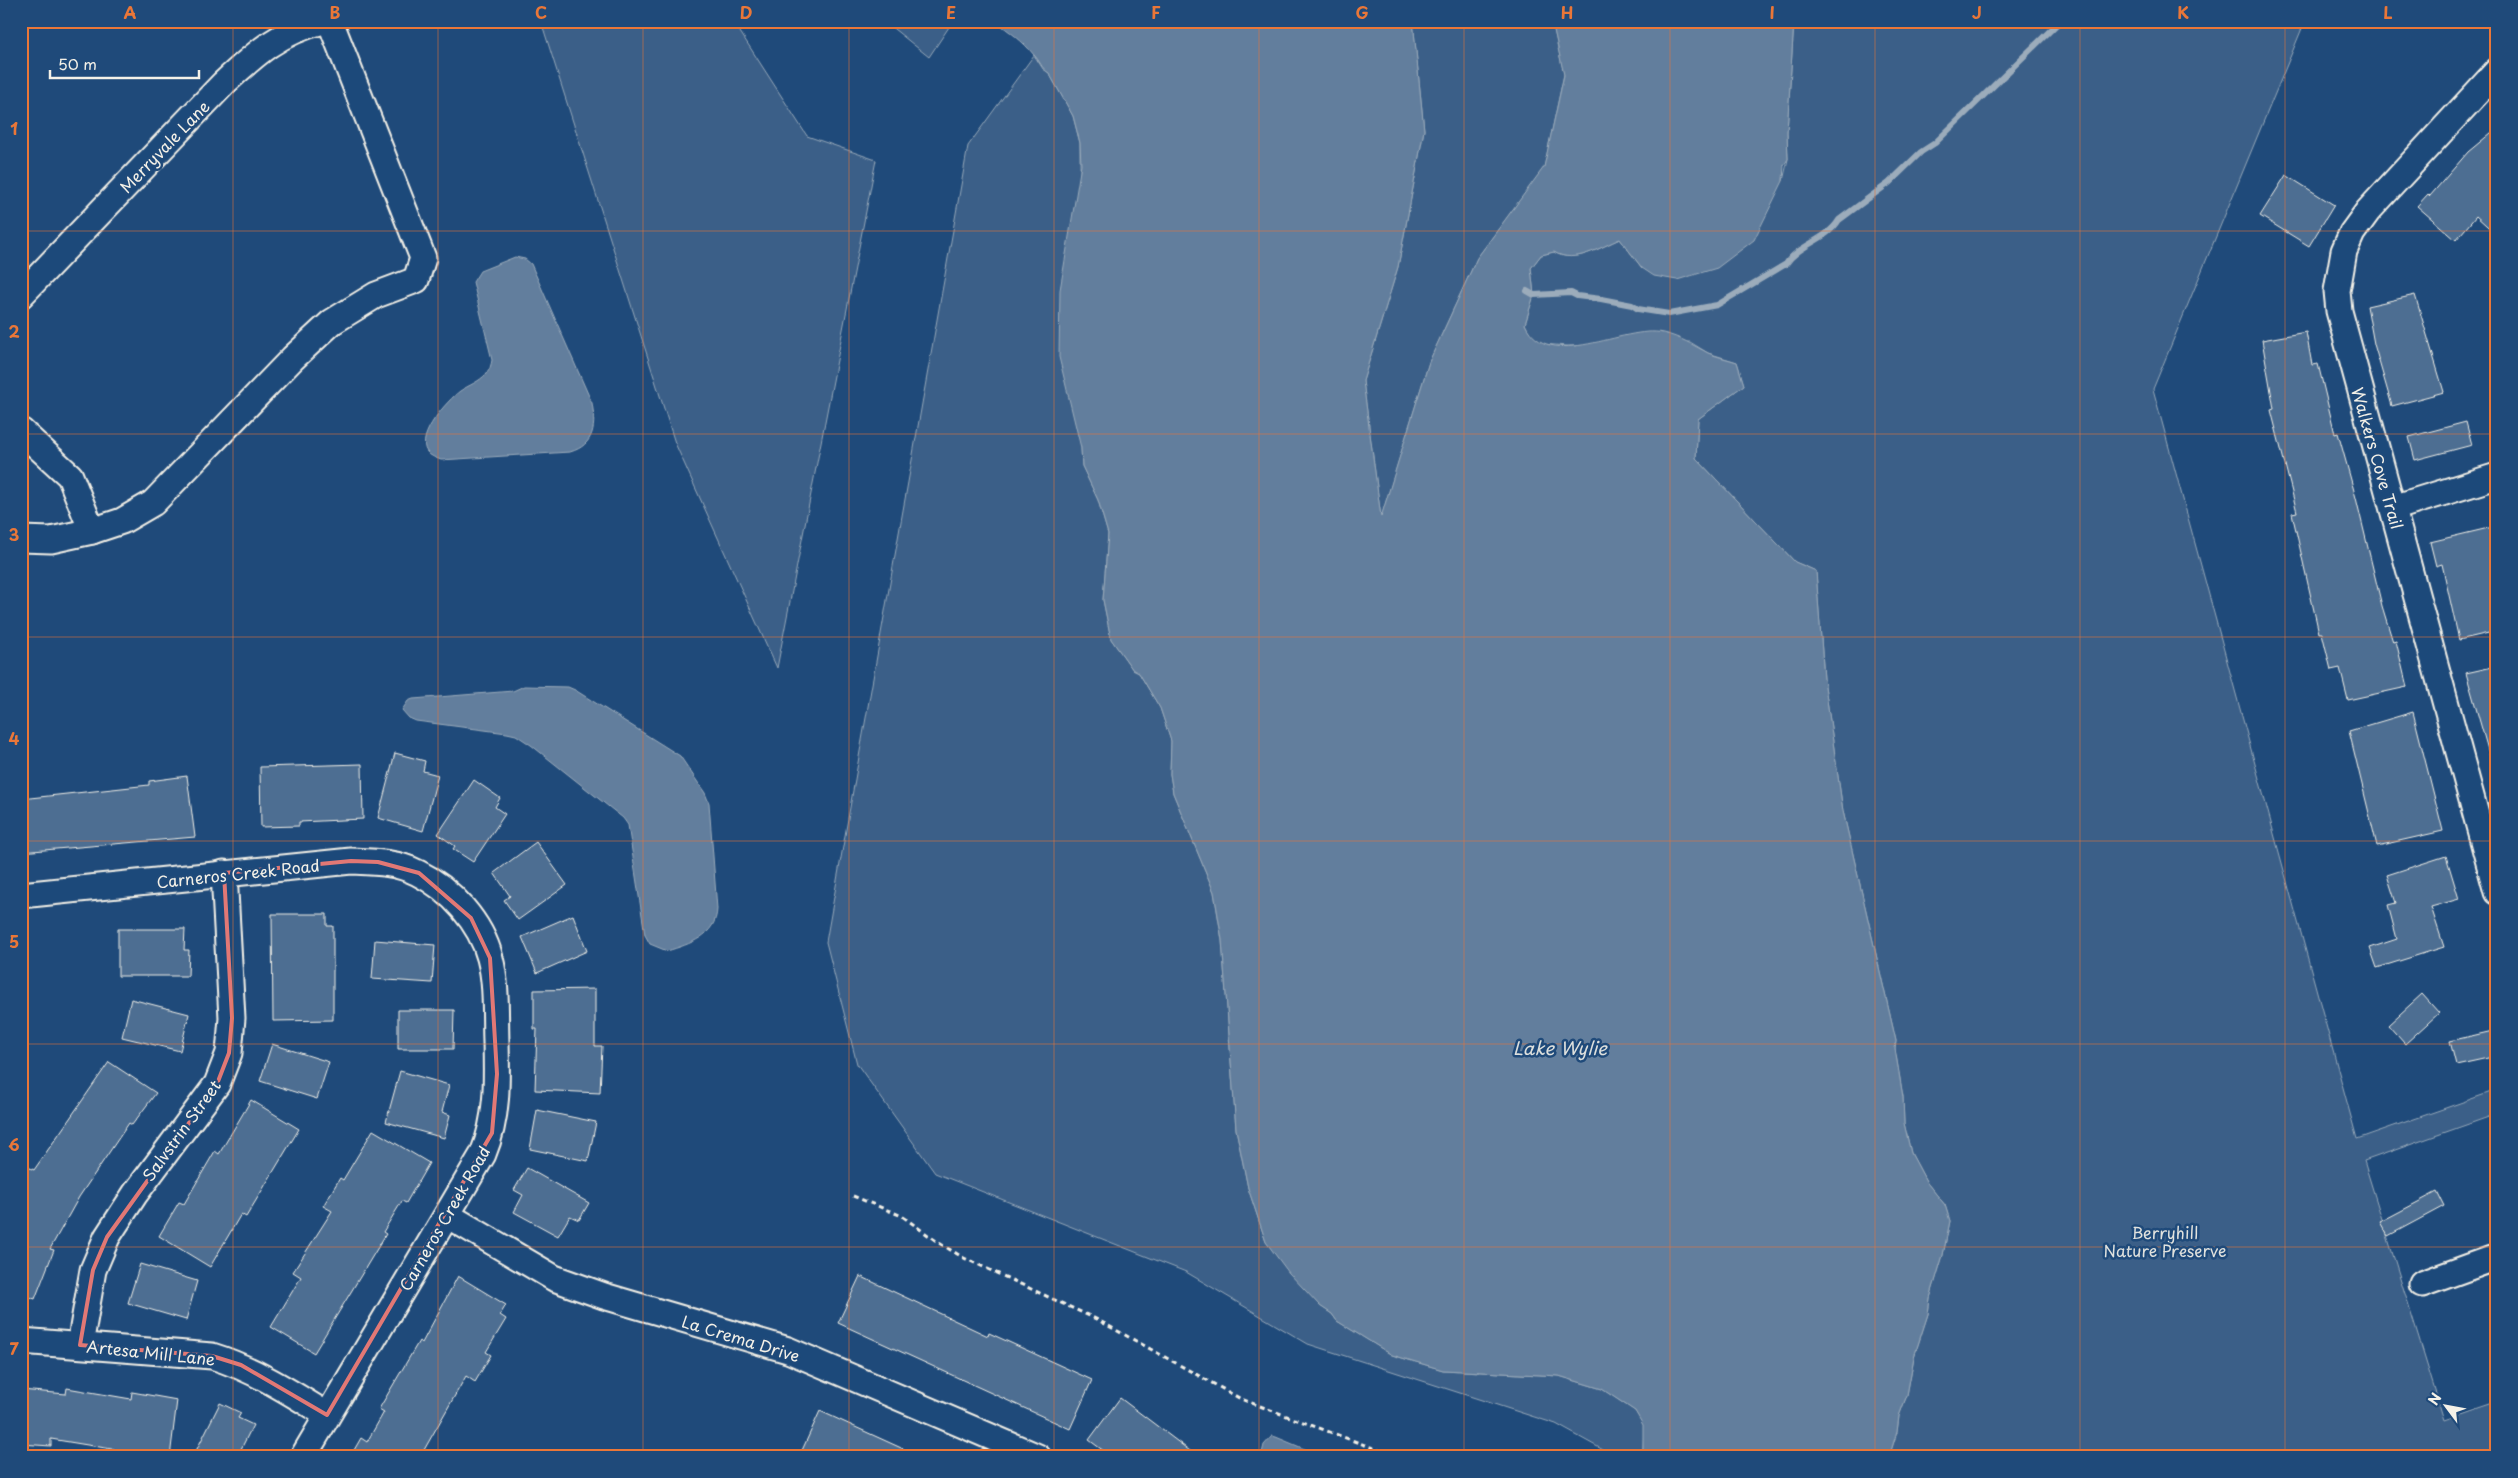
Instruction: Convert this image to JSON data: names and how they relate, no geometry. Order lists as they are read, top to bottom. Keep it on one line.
{"streets":{"street":["Merryvale Lane","Walkers Cove Trail","Carneros Creek Road","Salvstrin Street","La Crema Drive","Artesa Mill Lane"]},"crossings":[["Carneros Creek Road","Salvstrin Street"],["Carneros Creek Road","La Crema Drive"],["Carneros Creek Road","Artesa Mill Lane"],["Salvstrin Street","Artesa Mill Lane"]],"water":["Lake Wylie"],"parks":["Berryhill Nature Preserve"],"scale_bar":"50 m","north":"top left","grid":{"columns":["A","B","C","D","E","F","G","H","I","J","K","L"],"rows":["1","2","3","4","5","6","7"]}}
